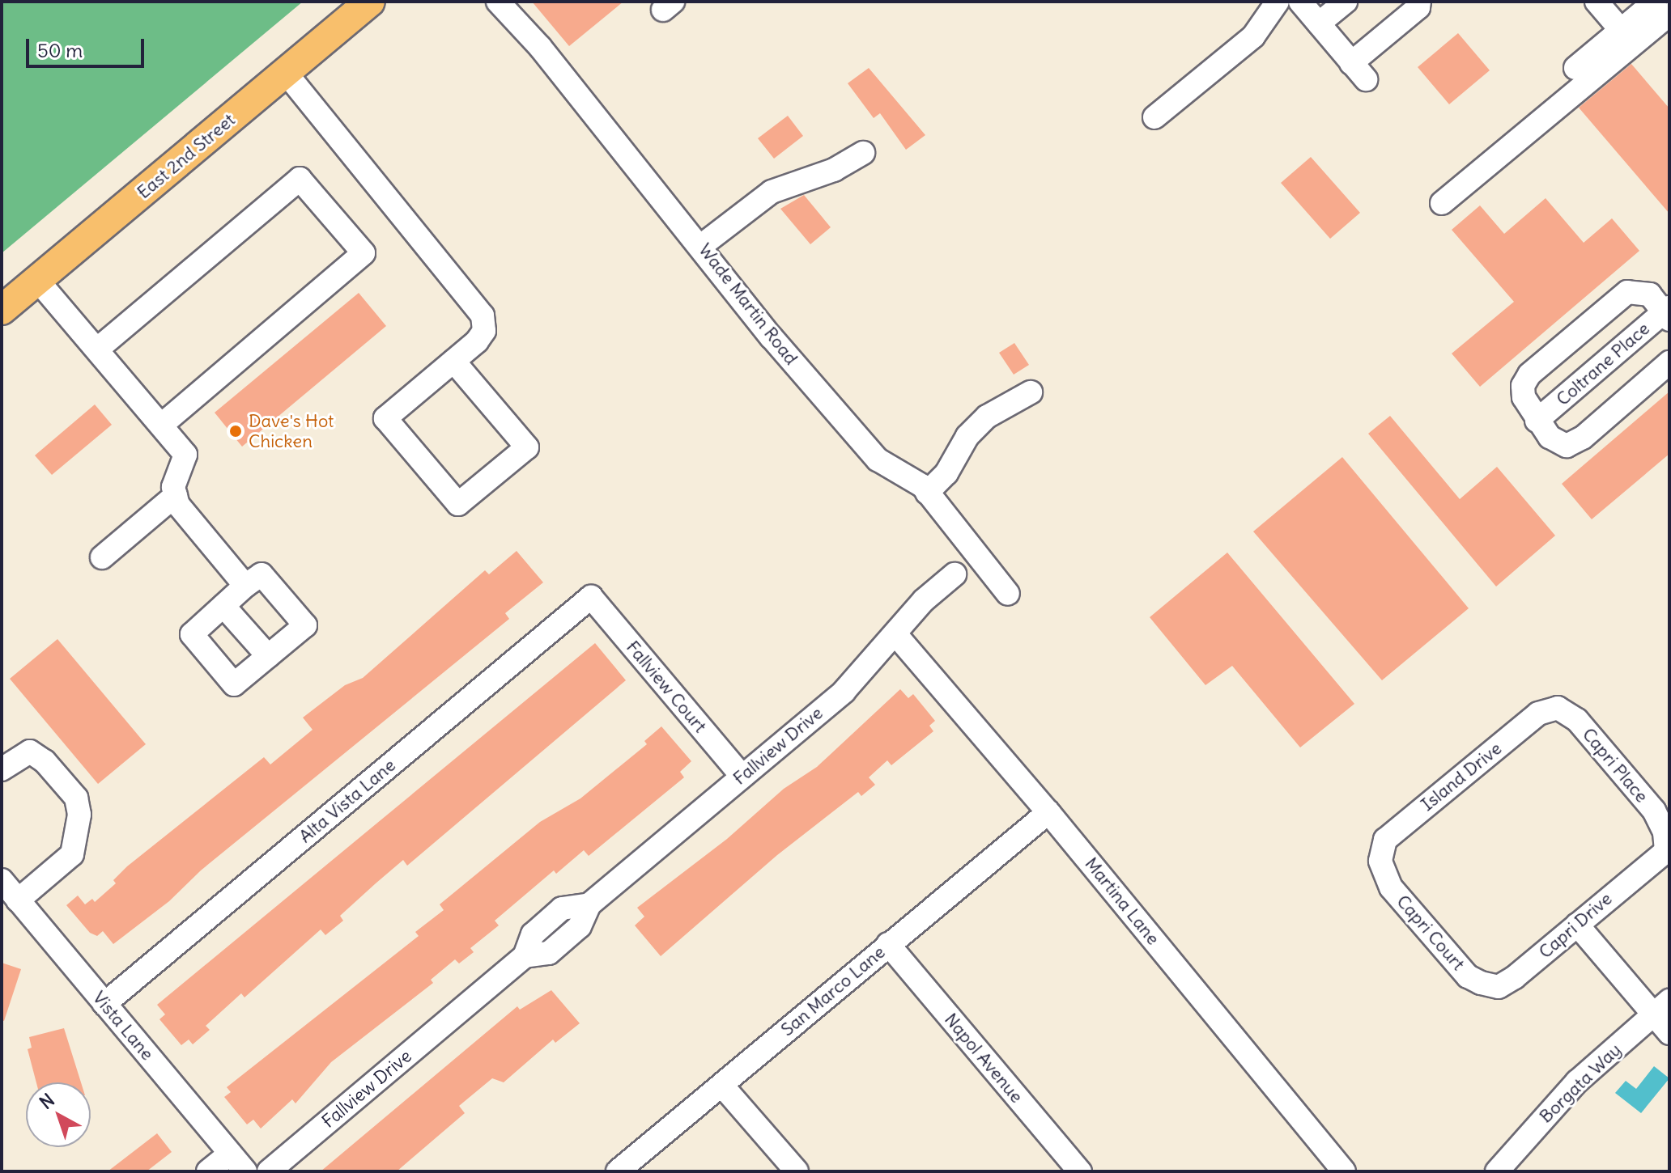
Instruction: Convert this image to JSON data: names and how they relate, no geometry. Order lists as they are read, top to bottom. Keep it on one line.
{"streets":{"main road":["East 2nd Street"],"street":["Wade Martin Road","Coltrane Place","Fallview Court","Fallview Drive","Capri Place","Island Drive","Alta Vista Lane","Martina Lane","Capri Drive","Capri Court","San Marco Lane","Vista Lane","Napol Avenue","Borgata Way"]},"crossings":[["Fallview Court","Fallview Drive"],["Fallview Court","Alta Vista Lane"],["Fallview Drive","Martina Lane"],["Capri Place","Island Drive"],["Capri Place","Capri Drive"],["Island Drive","Capri Court"],["Alta Vista Lane","Vista Lane"],["Martina Lane","San Marco Lane"],["Capri Drive","Capri Court"],["San Marco Lane","Napol Avenue"]],"places":["Dave's Hot Chicken"],"scale_bar":"50 m","north":"top left"}
